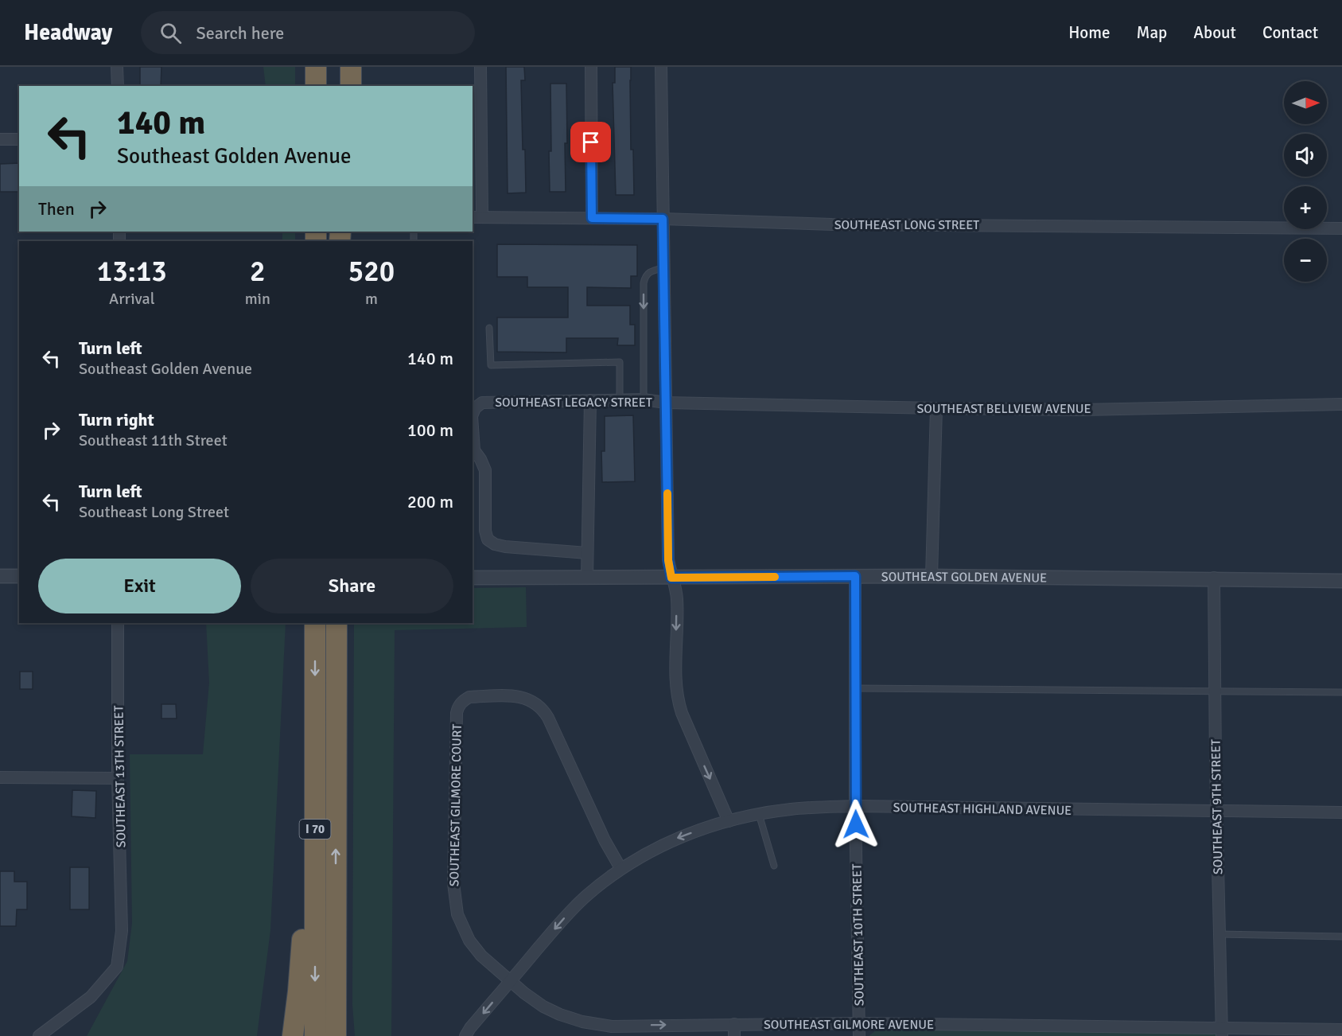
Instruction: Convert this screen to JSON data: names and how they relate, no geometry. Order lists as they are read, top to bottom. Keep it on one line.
{"streets":{"highway":["I 70"],"street":["SOUTHEAST LONG STREET","SOUTHEAST LEGACY STREET","SOUTHEAST BELLVIEW AVENUE","SOUTHEAST GOLDEN AVENUE","SOUTHEAST 13TH STREET","SOUTHEAST GILMORE COURT","SOUTHEAST 9TH STREET","SOUTHEAST HIGHLAND AVENUE","SOUTHEAST 10TH STREET","SOUTHEAST GILMORE AVENUE"]},"crossings":[["SOUTHEAST LEGACY STREET","SOUTHEAST BELLVIEW AVENUE"],["SOUTHEAST GOLDEN AVENUE","SOUTHEAST 9TH STREET"],["SOUTHEAST GOLDEN AVENUE","SOUTHEAST 10TH STREET"],["SOUTHEAST GILMORE COURT","SOUTHEAST HIGHLAND AVENUE"],["SOUTHEAST GILMORE COURT","SOUTHEAST GILMORE AVENUE"],["SOUTHEAST 9TH STREET","SOUTHEAST HIGHLAND AVENUE"],["SOUTHEAST 9TH STREET","SOUTHEAST GILMORE AVENUE"],["SOUTHEAST HIGHLAND AVENUE","SOUTHEAST 10TH STREET"],["SOUTHEAST HIGHLAND AVENUE","SOUTHEAST GILMORE AVENUE"],["SOUTHEAST 10TH STREET","SOUTHEAST GILMORE AVENUE"]],"one_way":["SOUTHEAST HIGHLAND AVENUE"],"north":"right","page":{"header":"Headway","search":"Search here","nav":["Home","Map","About","Contact"],"map_buttons":["+","−"],"turn":["140 m","Southeast Golden Avenue"],"then":"Then","eta":["13:13","Arrival","2","min","520","m"],"list":[{"name":"Turn left","note":"Southeast Golden Avenue","value":"140 m"},{"name":"Turn right","note":"Southeast 11th Street","value":"100 m"},{"name":"Turn left","note":"Southeast Long Street","value":"200 m"}],"buttons":["Exit","Share"]}}
